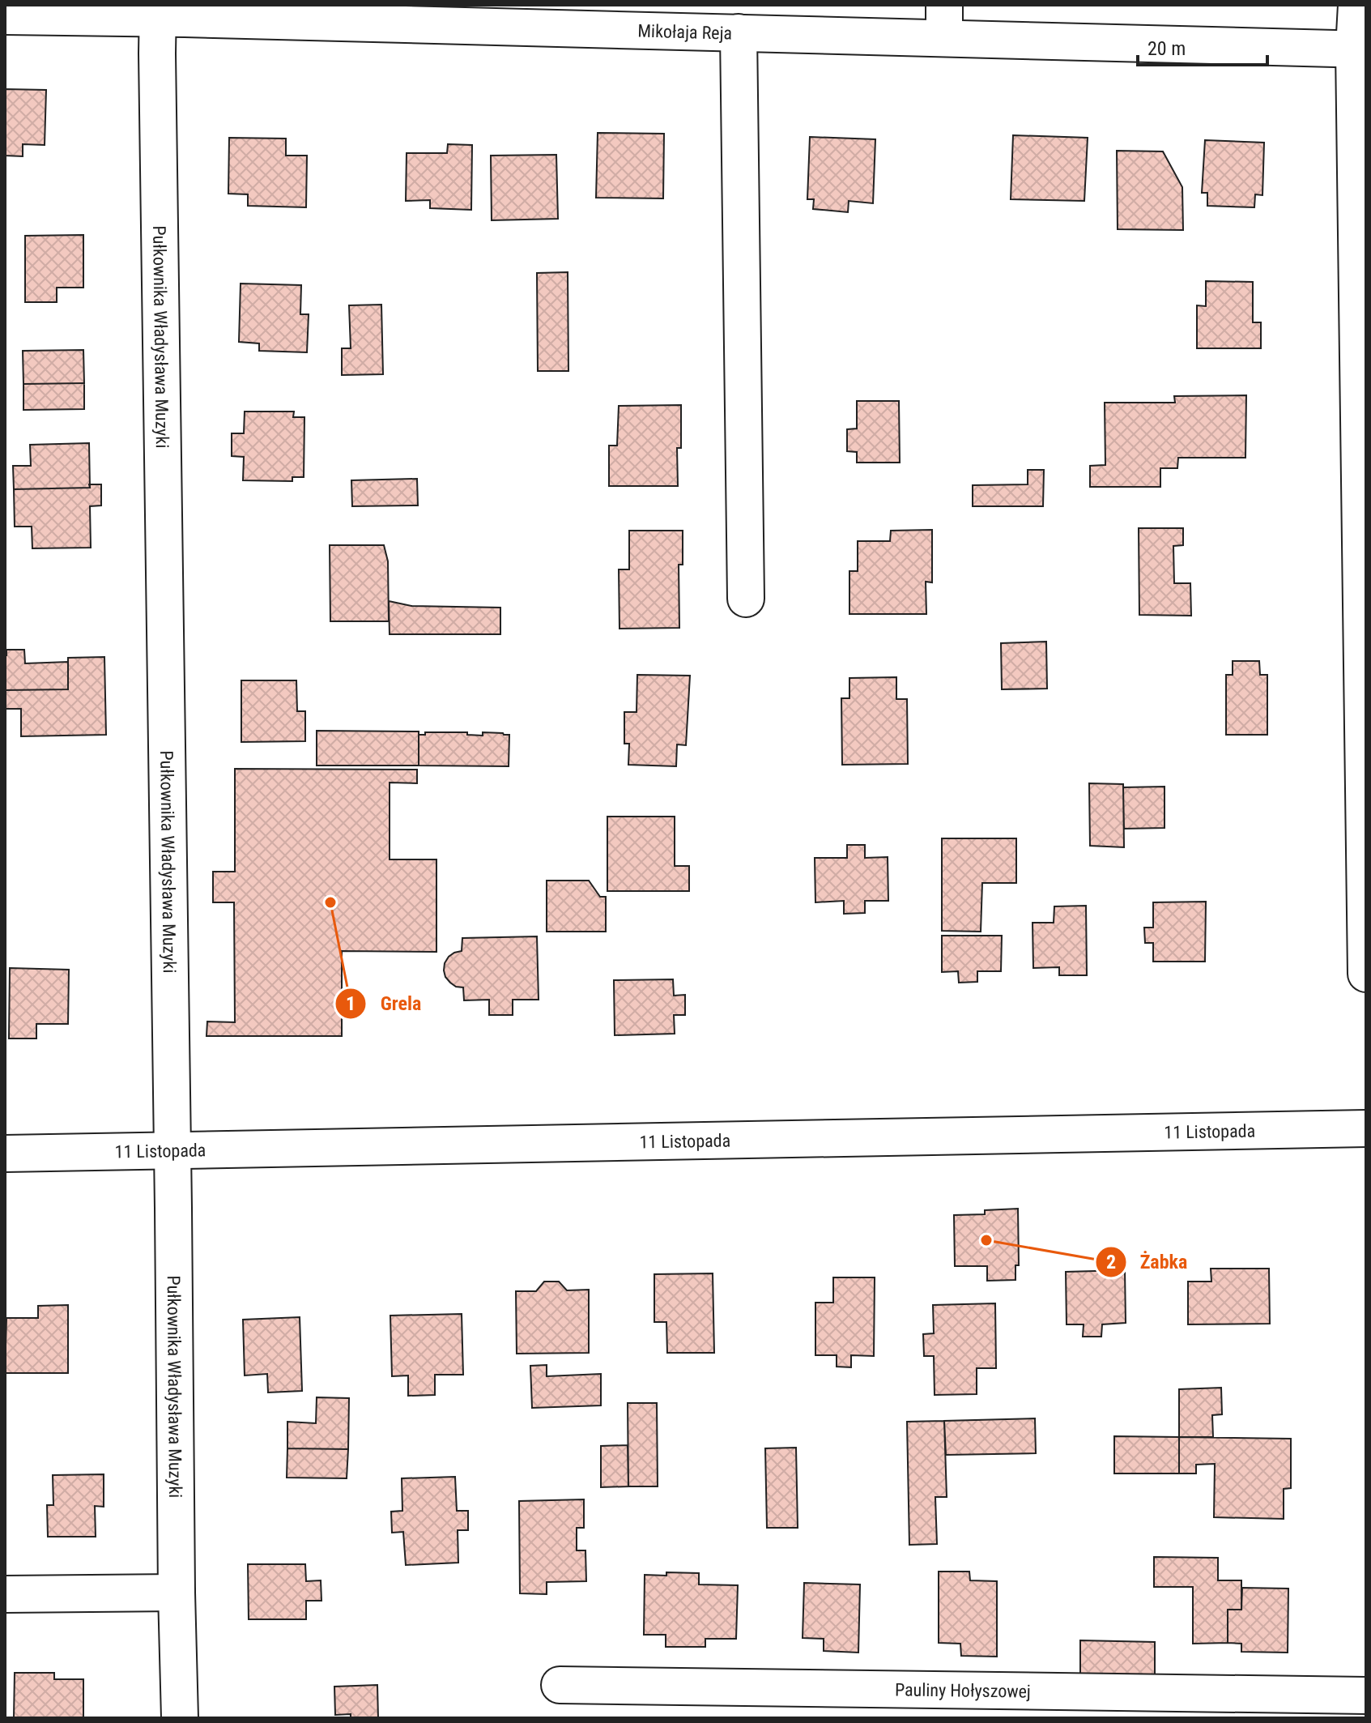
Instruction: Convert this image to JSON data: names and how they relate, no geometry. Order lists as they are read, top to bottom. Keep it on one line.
{"streets":{"street":["Mikołaja Reja","Pułkownika Władysława Muzyki","11 Listopada","Pauliny Hołyszowej"]},"crossings":[["Mikołaja Reja","Pułkownika Władysława Muzyki"],["Pułkownika Władysława Muzyki","11 Listopada"]],"places":["Grela","Żabka"],"scale_bar":"20 m"}
